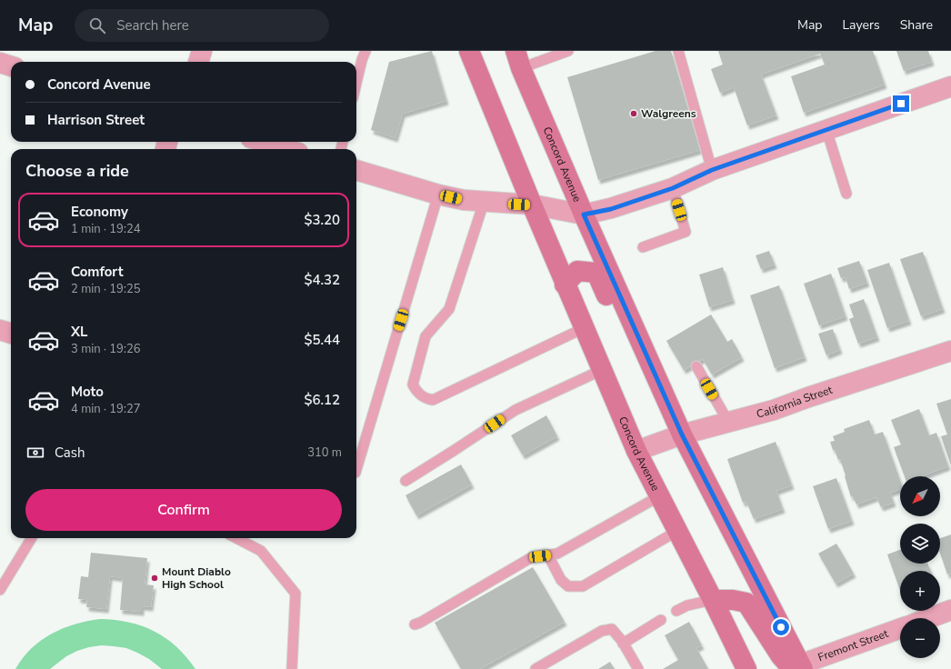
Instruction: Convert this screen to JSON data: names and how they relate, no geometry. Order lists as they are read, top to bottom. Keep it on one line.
{"streets":{"main road":["Concord Avenue"],"street":["California Street","Fremont Street"]},"crossings":[["Concord Avenue","California Street"],["Concord Avenue","Fremont Street"]],"places":["Walgreens","Mount Diablo High School"],"north":"bottom left","page":{"header":"Map","search":"Search here","nav":["Map","Layers","Share"],"banner":["Concord Avenue","Harrison Street"],"heading":"Choose a ride","list":[{"name":"Economy","note":"1 min · 19:24","value":"$3.20"},{"name":"Comfort","note":"2 min · 19:25","value":"$4.32"},{"name":"XL","note":"3 min · 19:26","value":"$5.44"},{"name":"Moto","note":"4 min · 19:27","value":"$6.12"}],"pay":["Cash","310 m"],"map_buttons":["+","−"],"buttons":"Confirm"}}
